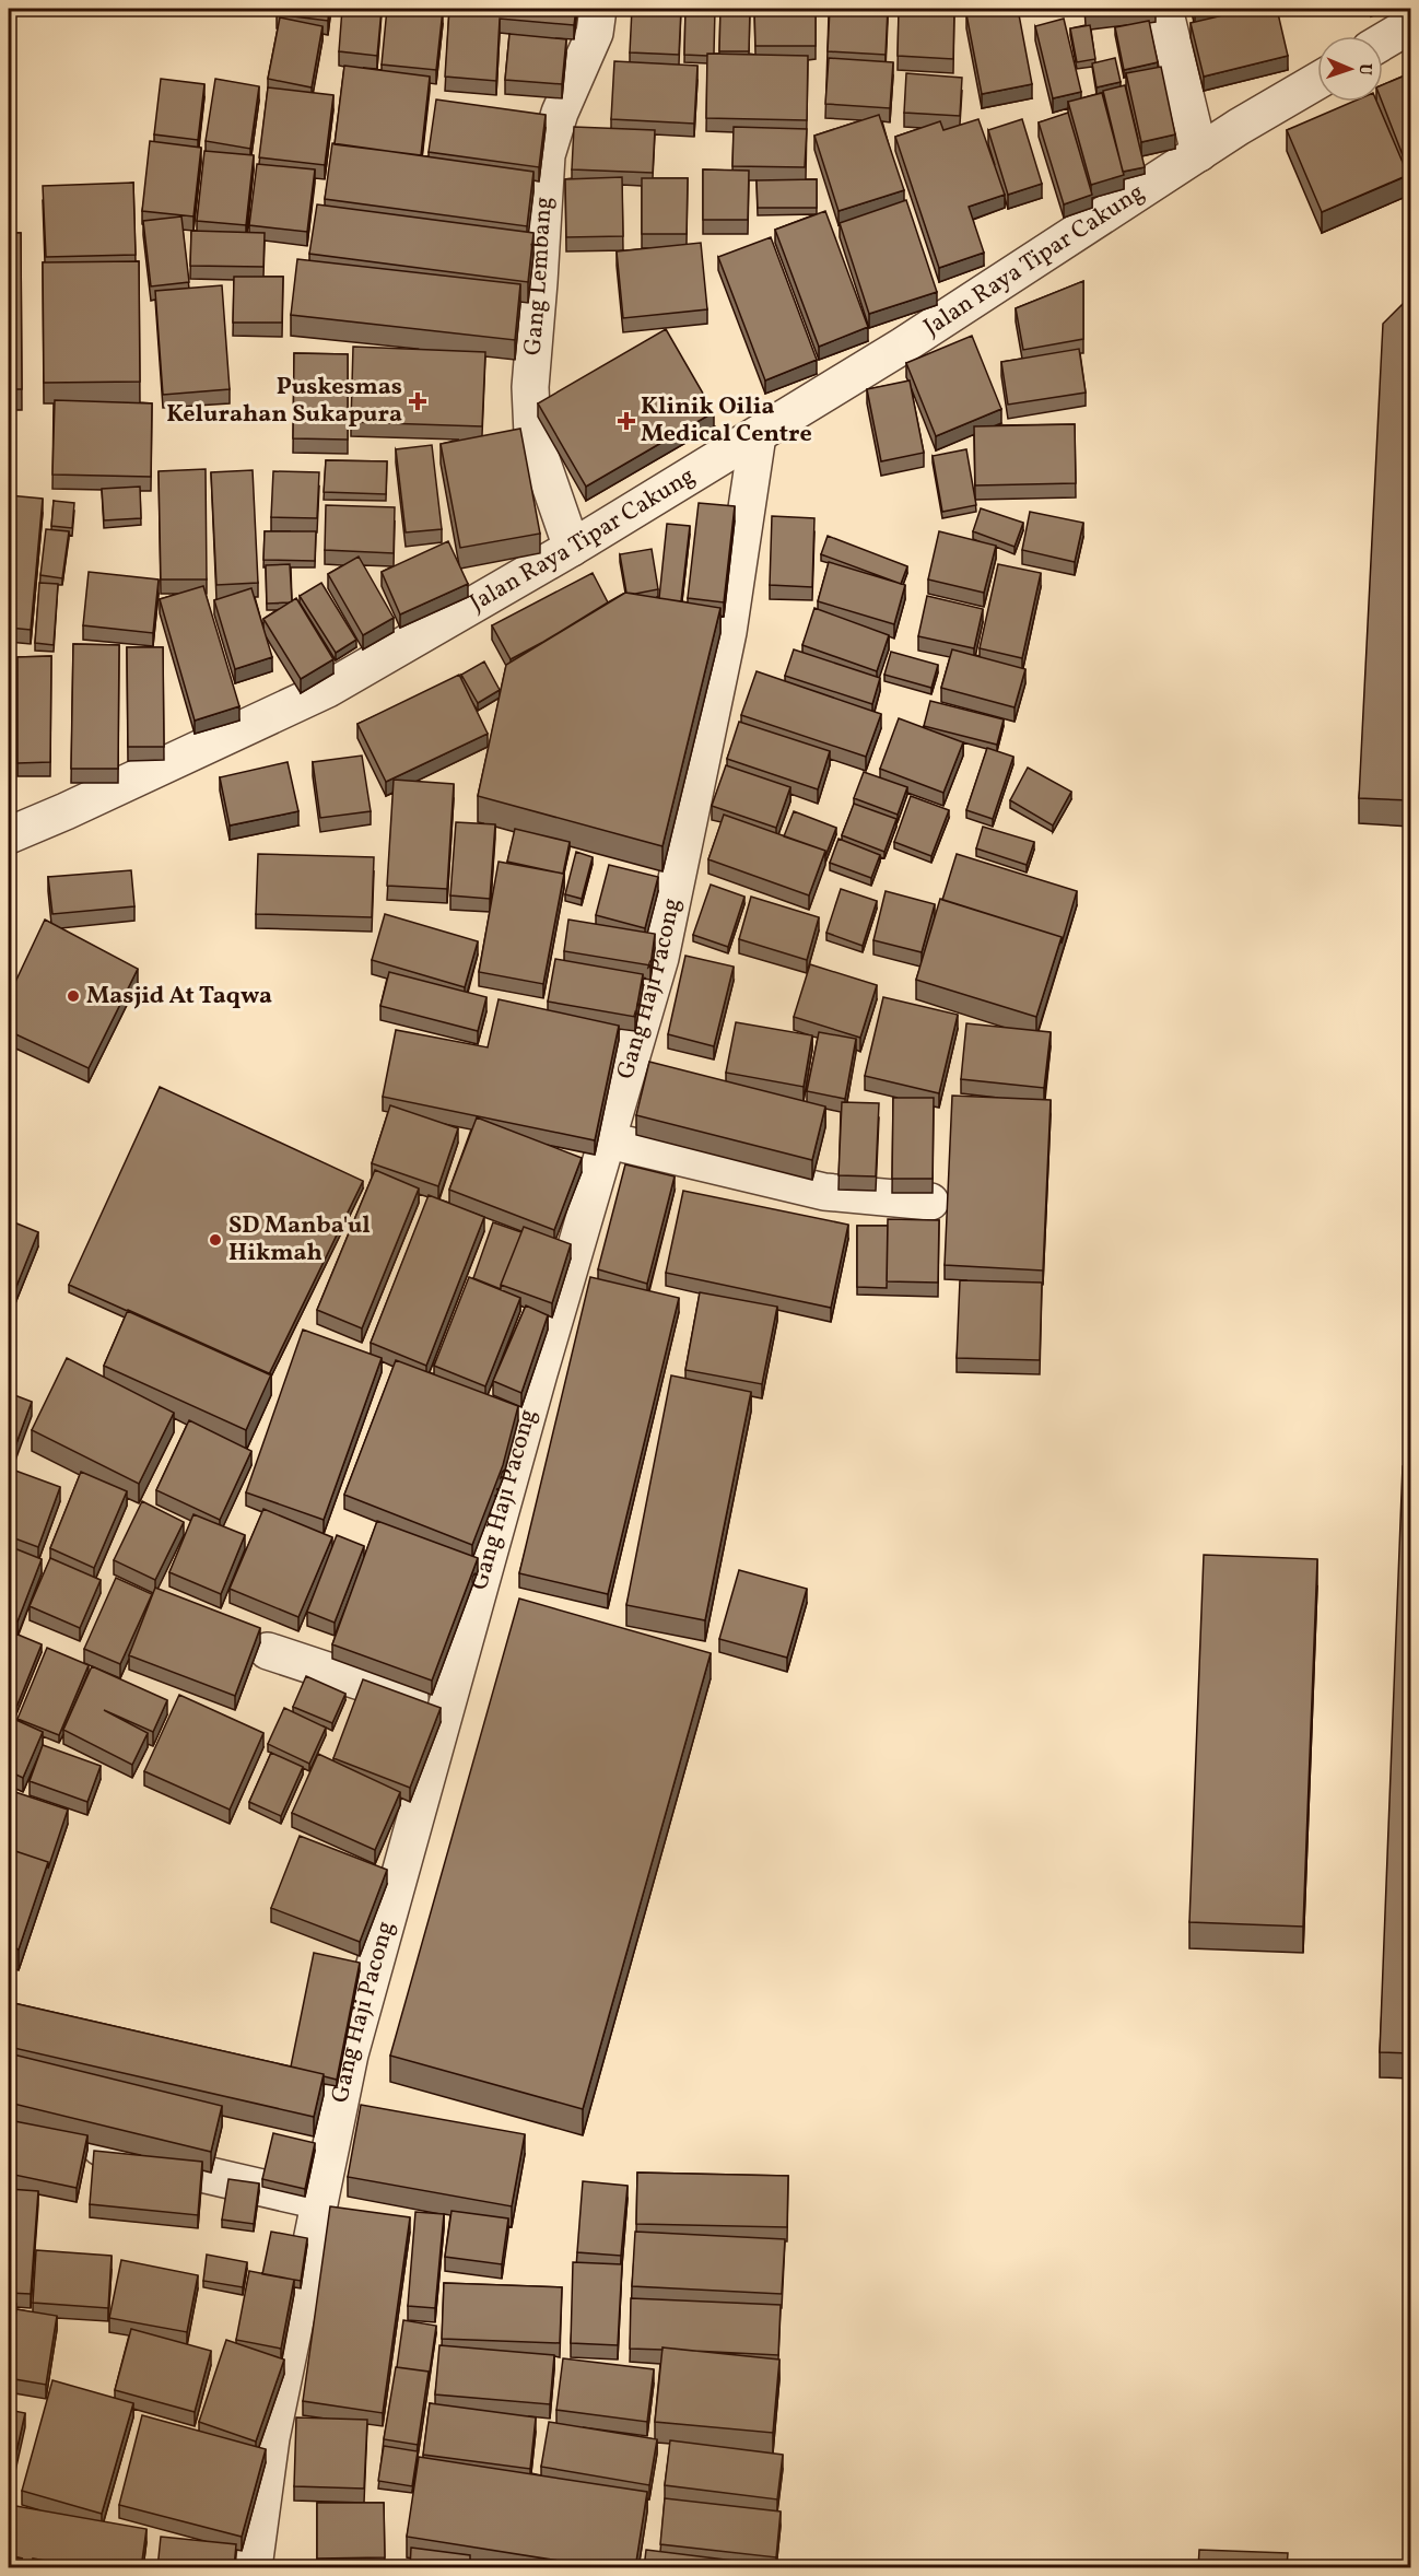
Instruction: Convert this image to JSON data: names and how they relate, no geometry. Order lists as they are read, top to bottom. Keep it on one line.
{"streets":{"street":["Jalan Raya Tipar Cakung","Gang Lembang","Gang Haji Pacong"]},"crossings":[["Jalan Raya Tipar Cakung","Gang Lembang"],["Jalan Raya Tipar Cakung","Gang Haji Pacong"]],"places":{"health":["Puskesmas Kelurahan Sukapura","Klinik Oilia Medical Centre"],"other":["Masjid At Taqwa","SD Manba'ul Hikmah"]},"north":"right"}
